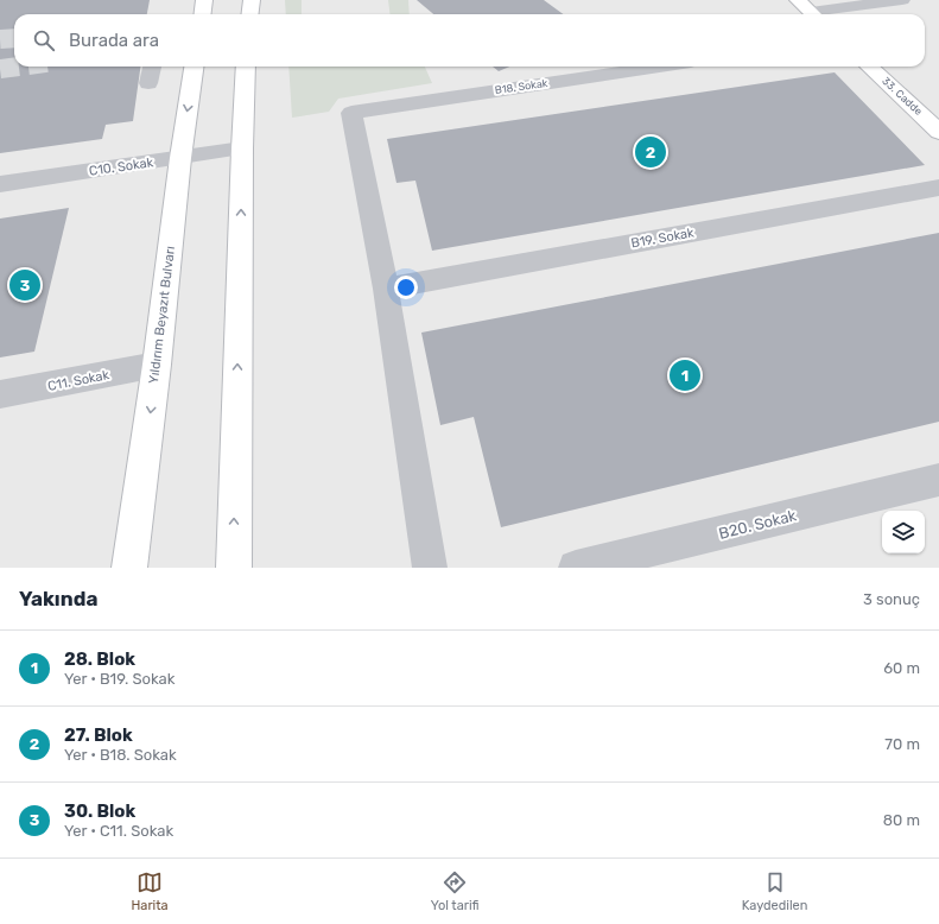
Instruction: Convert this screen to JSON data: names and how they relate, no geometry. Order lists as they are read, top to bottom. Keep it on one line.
{"streets":{"main road":["33. Cadde","Yıldırım Beyazıt Bulvarı"],"street":["B18. Sokak","C10. Sokak","B19. Sokak","C11. Sokak","B20. Sokak"]},"crossings":[["B18. Sokak","B19. Sokak"],["C10. Sokak","Yıldırım Beyazıt Bulvarı"],["Yıldırım Beyazıt Bulvarı","C11. Sokak"]],"page":{"search":"Burada ara","pins":["2","3","1"],"heading":["Yakında","3 sonuç"],"list":[{"mark":"1","name":"28. Blok","note":"Yer · B19. Sokak","value":"60 m"},{"mark":"2","name":"27. Blok","note":"Yer · B18. Sokak","value":"70 m"},{"mark":"3","name":"30. Blok","note":"Yer · C11. Sokak","value":"80 m"}],"nav":["Harita","Yol tarifi","Kaydedilen"]}}
